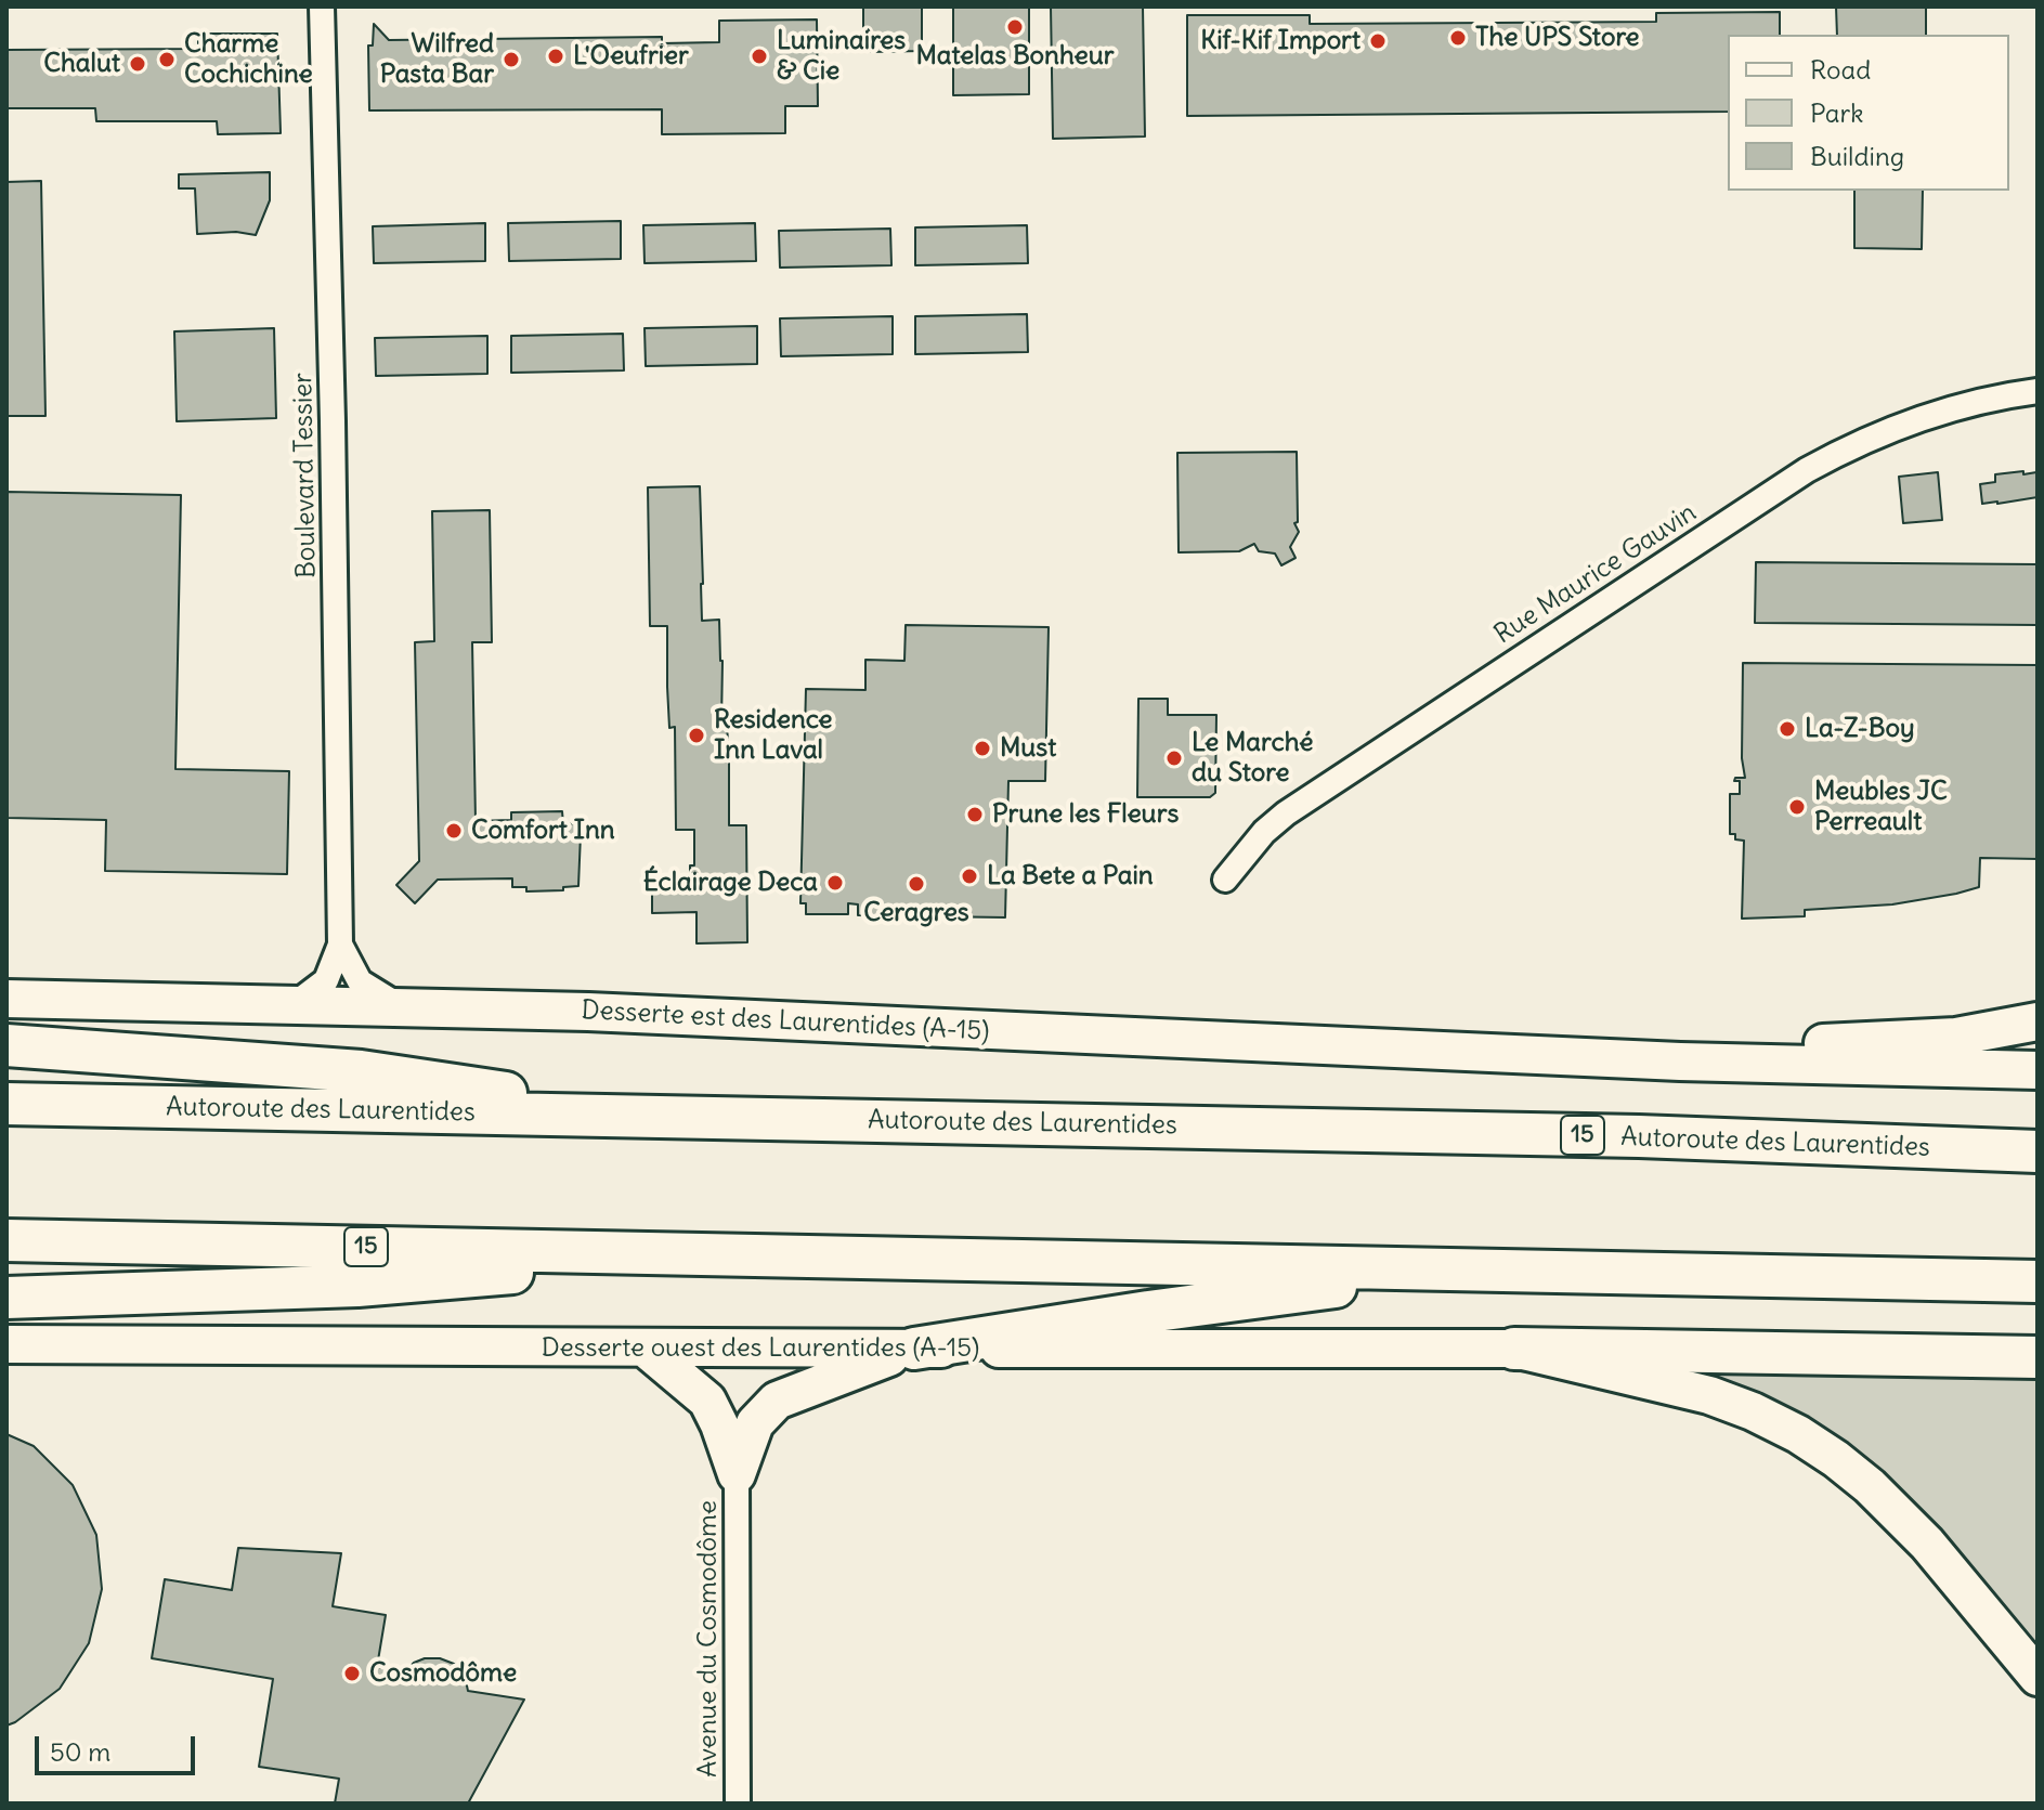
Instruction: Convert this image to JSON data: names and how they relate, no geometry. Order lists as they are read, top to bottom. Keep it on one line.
{"streets":{"highway":["Autoroute des Laurentides","15"],"main road":["Desserte est des Laurentides (A-15)","Desserte ouest des Laurentides (A-15)"],"street":["Boulevard Tessier","Rue Maurice Gauvin","Avenue du Cosmodôme"]},"crossings":[["Boulevard Tessier","Desserte est des Laurentides (A-15)"]],"places":["Matelas Bonheur","The UPS Store","Kif-Kif Import","L'Oeufrier","Luminaires & Cie","Charme Cochichine","Wilfred Pasta Bar","Chalut","La-Z-Boy","Residence Inn Laval","Must","Le Marché du Store","Meubles JC Perreault","Prune les Fleurs","Comfort Inn","La Bete a Pain","Éclairage Deca","Ceragres","Cosmodôme"],"legend":["Road","Park","Building"],"scale_bar":"50 m"}
